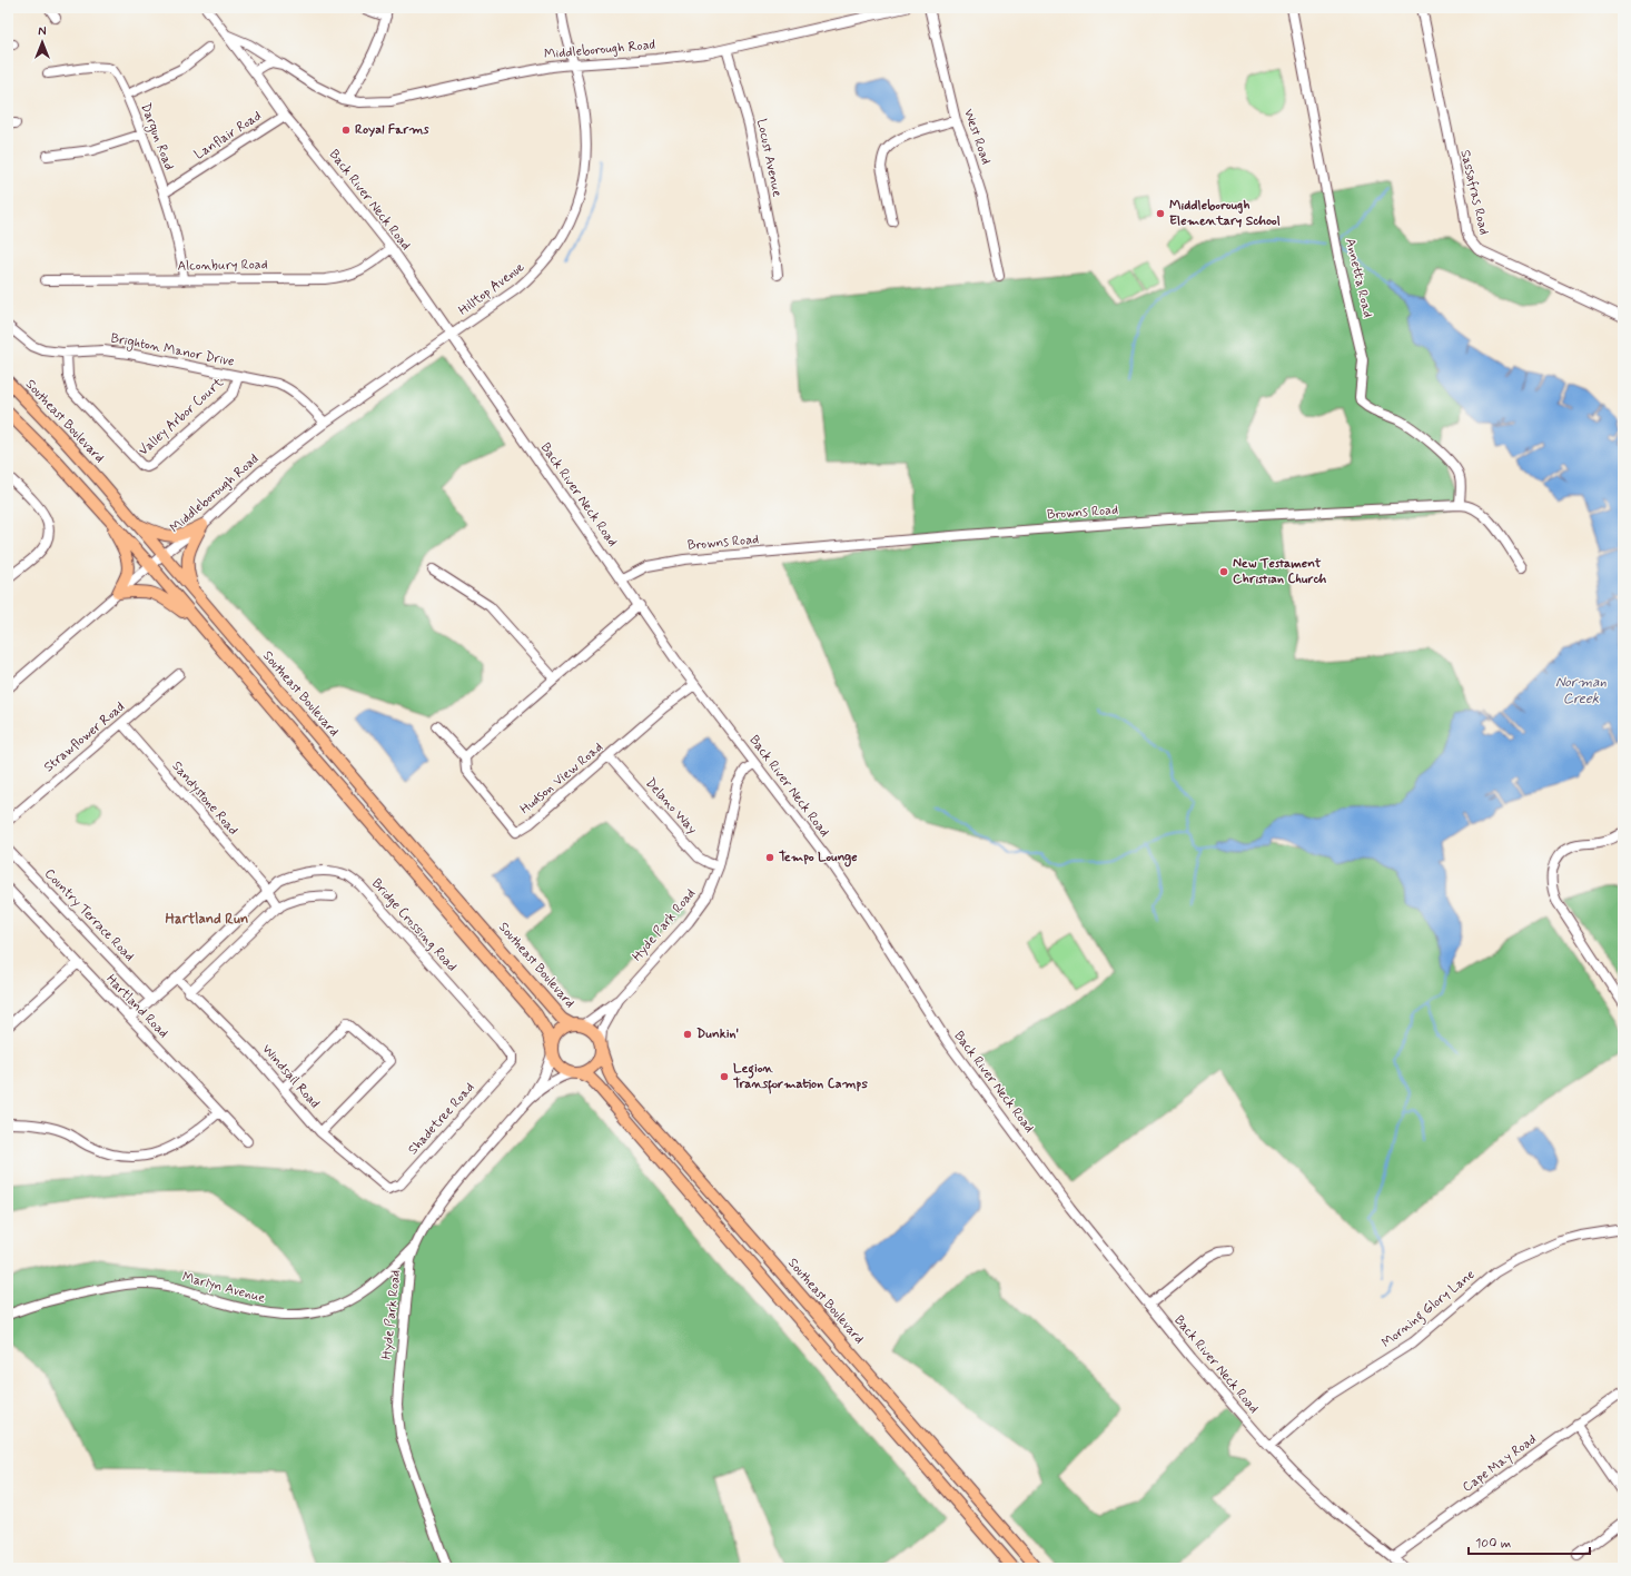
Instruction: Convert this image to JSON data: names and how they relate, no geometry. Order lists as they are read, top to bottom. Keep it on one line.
{"streets":{"main road":["Southeast Boulevard"],"street":["Middleborough Road","Lanflair Road","Dargun Road","West Road","Locust Avenue","Sassafras Road","Back River Neck Road","Alconbury Road","Annetta Road","Hilltop Avenue","Brighton Manor Drive","Valley Arbor Court","Browns Road","Strawflower Road","Hudson View Road","Sandystone Road","Delano Way","Country Terrace Road","Bridge Crossing Road","Hyde Park Road","Hartland Road","Windsail Road","Shadetree Road","Marlyn Avenue","Morning Glory Lane","Cape May Road"]},"crossings":[["Middleborough Road","Locust Avenue"],["Middleborough Road","Back River Neck Road"],["Middleborough Road","Hilltop Avenue"],["Middleborough Road","Brighton Manor Drive"],["Middleborough Road","Southeast Boulevard"],["Lanflair Road","Dargun Road"],["Lanflair Road","Back River Neck Road"],["Dargun Road","Alconbury Road"],["Back River Neck Road","Alconbury Road"],["Back River Neck Road","Hilltop Avenue"],["Back River Neck Road","Browns Road"],["Back River Neck Road","Hudson View Road"],["Back River Neck Road","Hyde Park Road"],["Back River Neck Road","Morning Glory Lane"],["Back River Neck Road","Cape May Road"],["Annetta Road","Browns Road"],["Brighton Manor Drive","Valley Arbor Court"],["Southeast Boulevard","Hyde Park Road"],["Strawflower Road","Sandystone Road"],["Hudson View Road","Delano Way"],["Sandystone Road","Bridge Crossing Road"],["Delano Way","Hyde Park Road"],["Country Terrace Road","Bridge Crossing Road"],["Bridge Crossing Road","Hartland Road"],["Bridge Crossing Road","Windsail Road"],["Bridge Crossing Road","Shadetree Road"],["Hyde Park Road","Marlyn Avenue"],["Windsail Road","Shadetree Road"]],"districts":["Hartland Run"],"water":["Norman Creek"],"places":["Royal Farms","Middleborough Elementary School","New Testament Christian Church","Tempo Lounge","Dunkin'","Legion Transformation Camps"],"scale_bar":"100 m","north":"top"}
